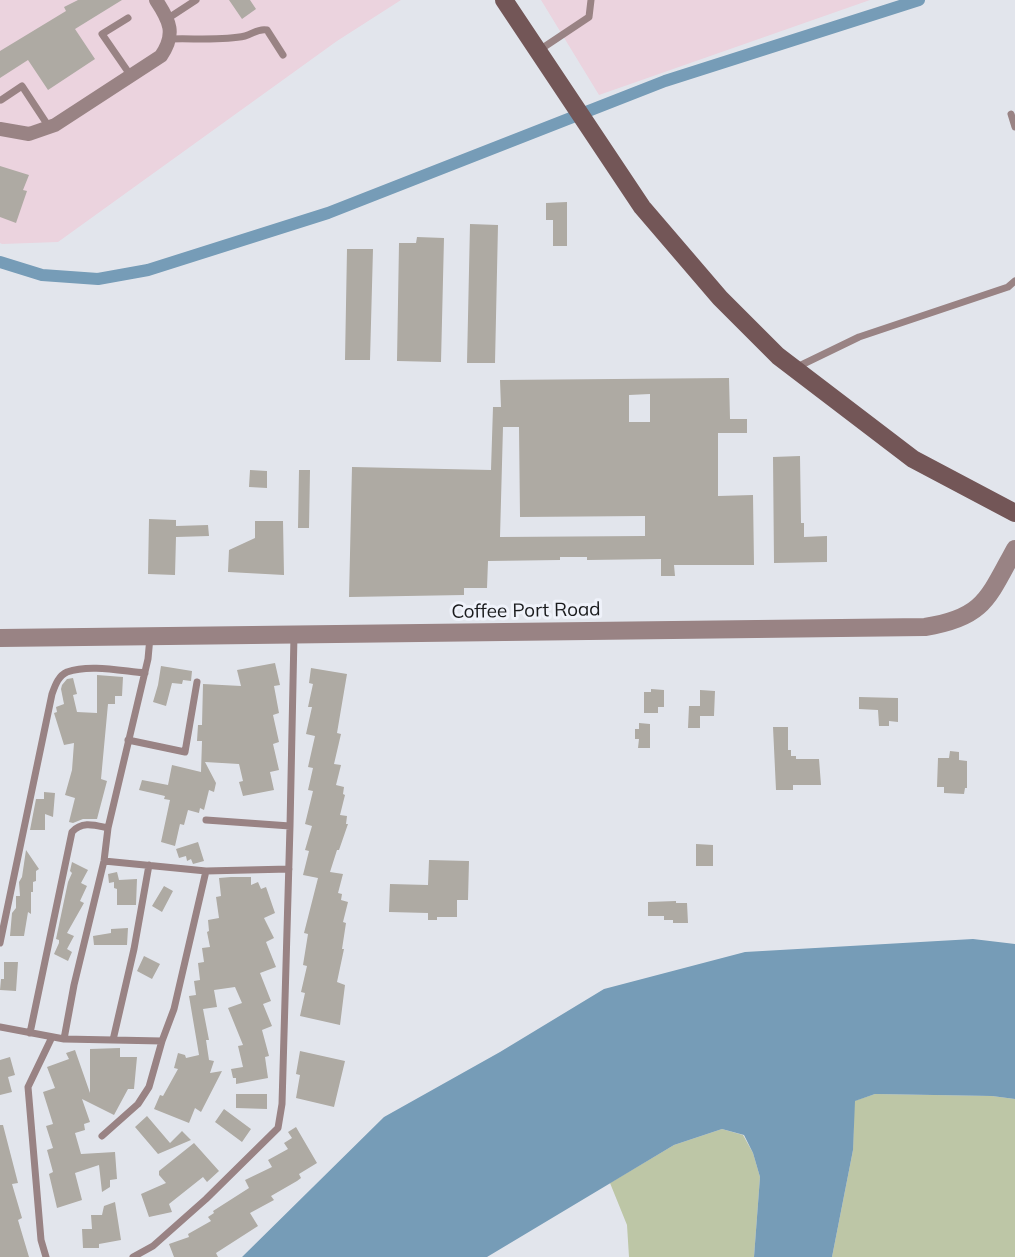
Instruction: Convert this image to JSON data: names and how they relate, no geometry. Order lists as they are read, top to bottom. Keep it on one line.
{"streets":{"street":["Coffee Port Road"]}}
